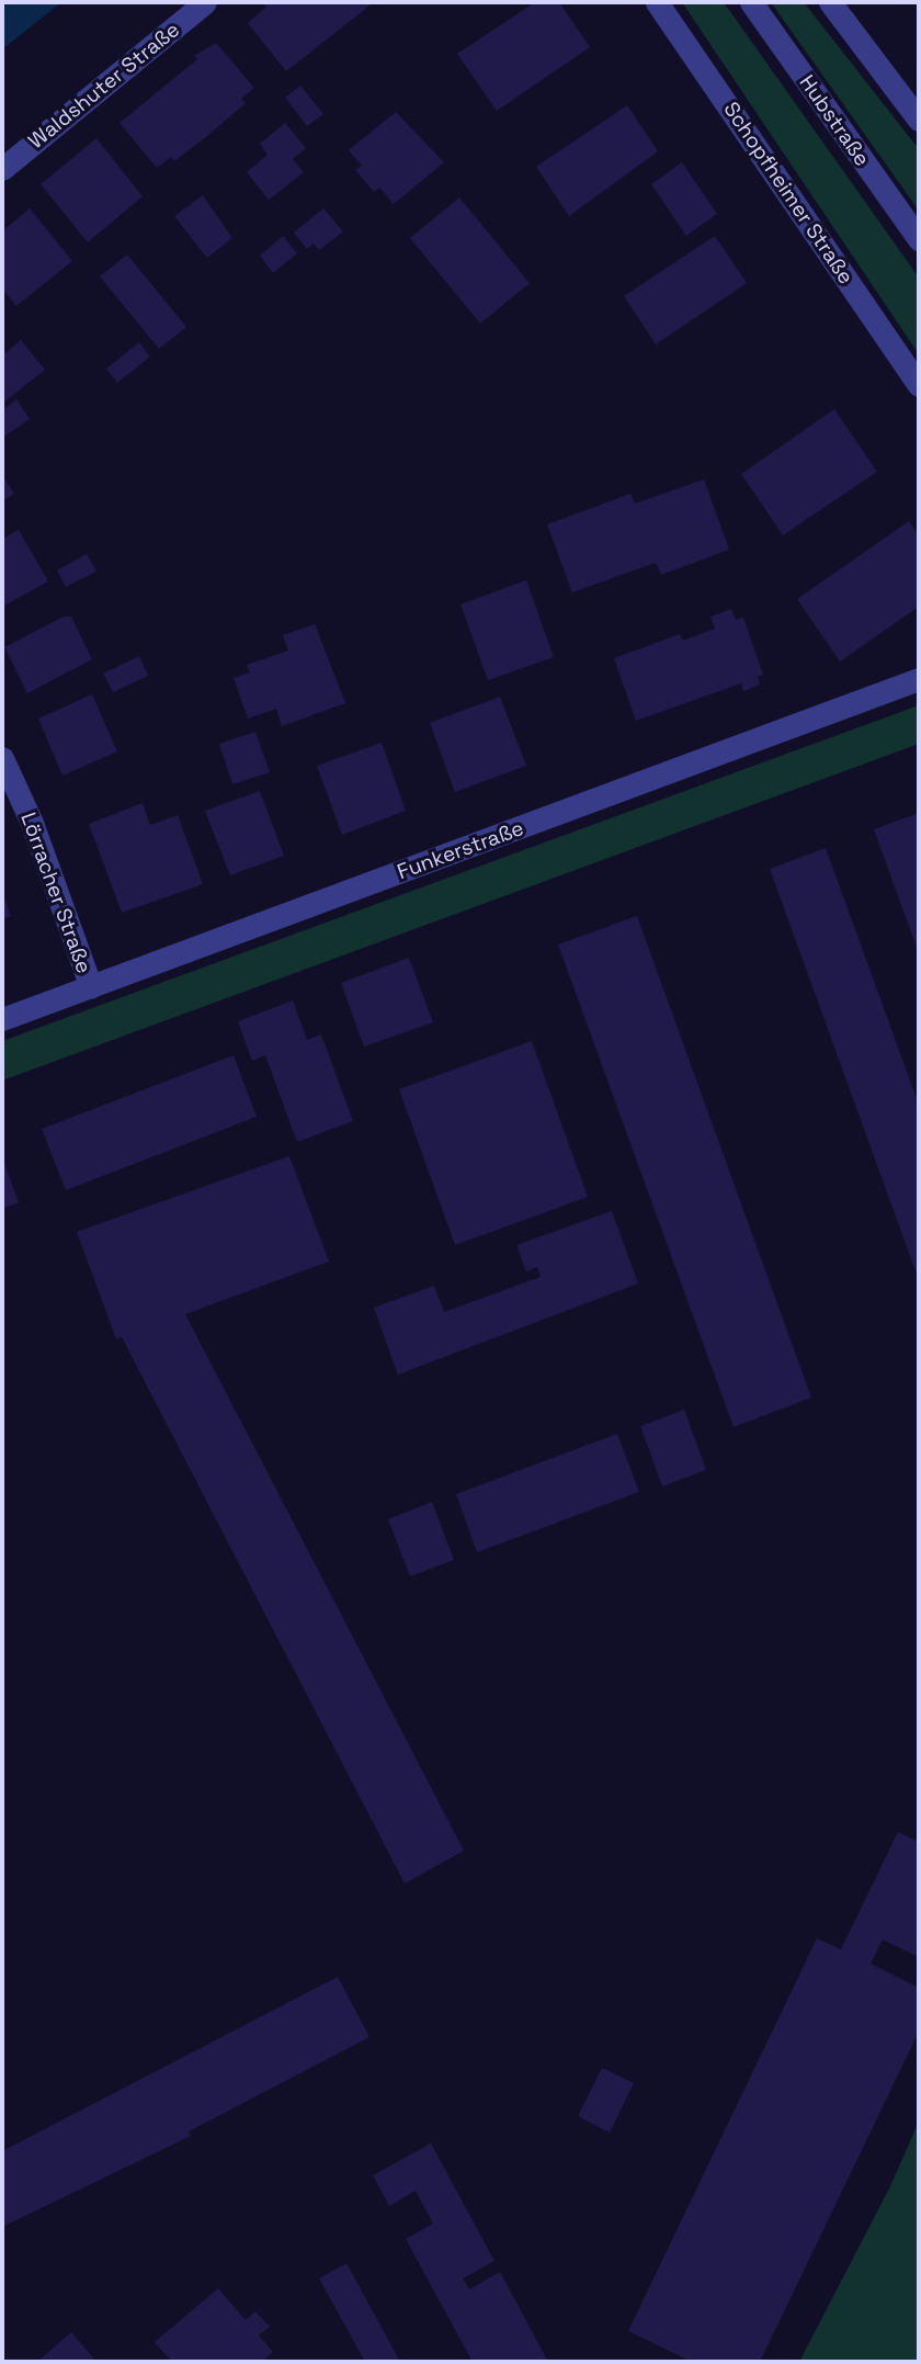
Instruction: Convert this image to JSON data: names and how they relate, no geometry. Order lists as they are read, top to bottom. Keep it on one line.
{"streets":{"street":["Waldshuter Straße","Hubstraße","Schopfheimer Straße","Funkerstraße","Lörracher Straße"]},"crossings":[["Funkerstraße","Lörracher Straße"]]}
